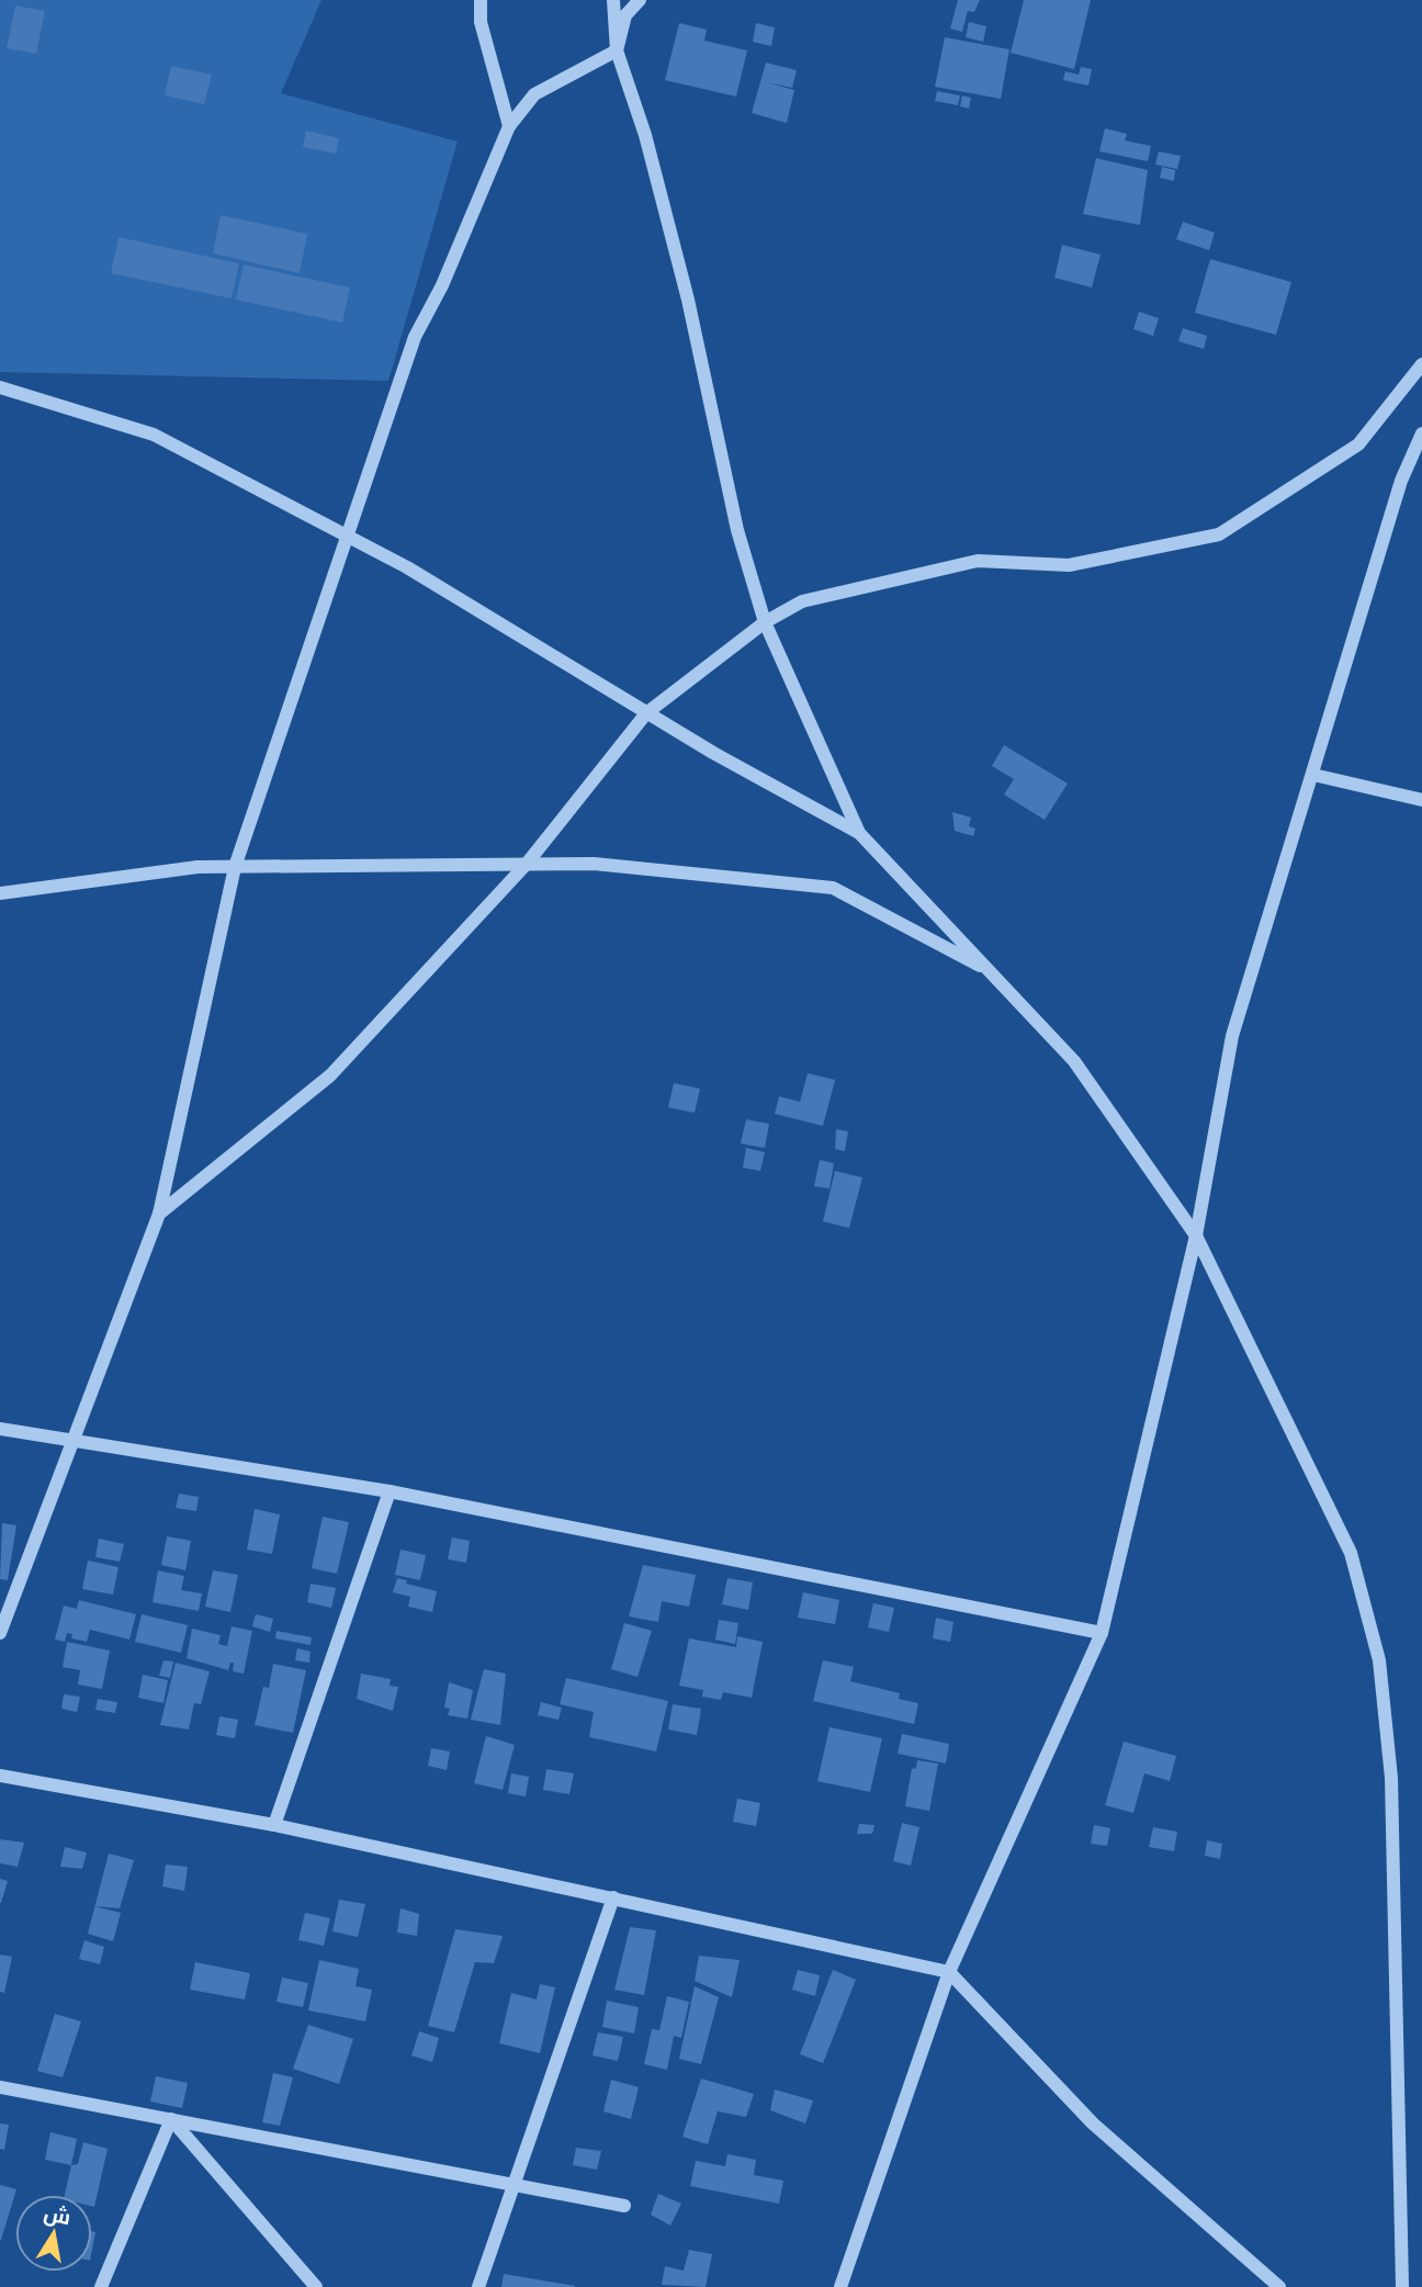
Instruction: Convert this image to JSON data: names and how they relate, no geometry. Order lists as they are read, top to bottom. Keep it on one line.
{"north":"top"}
